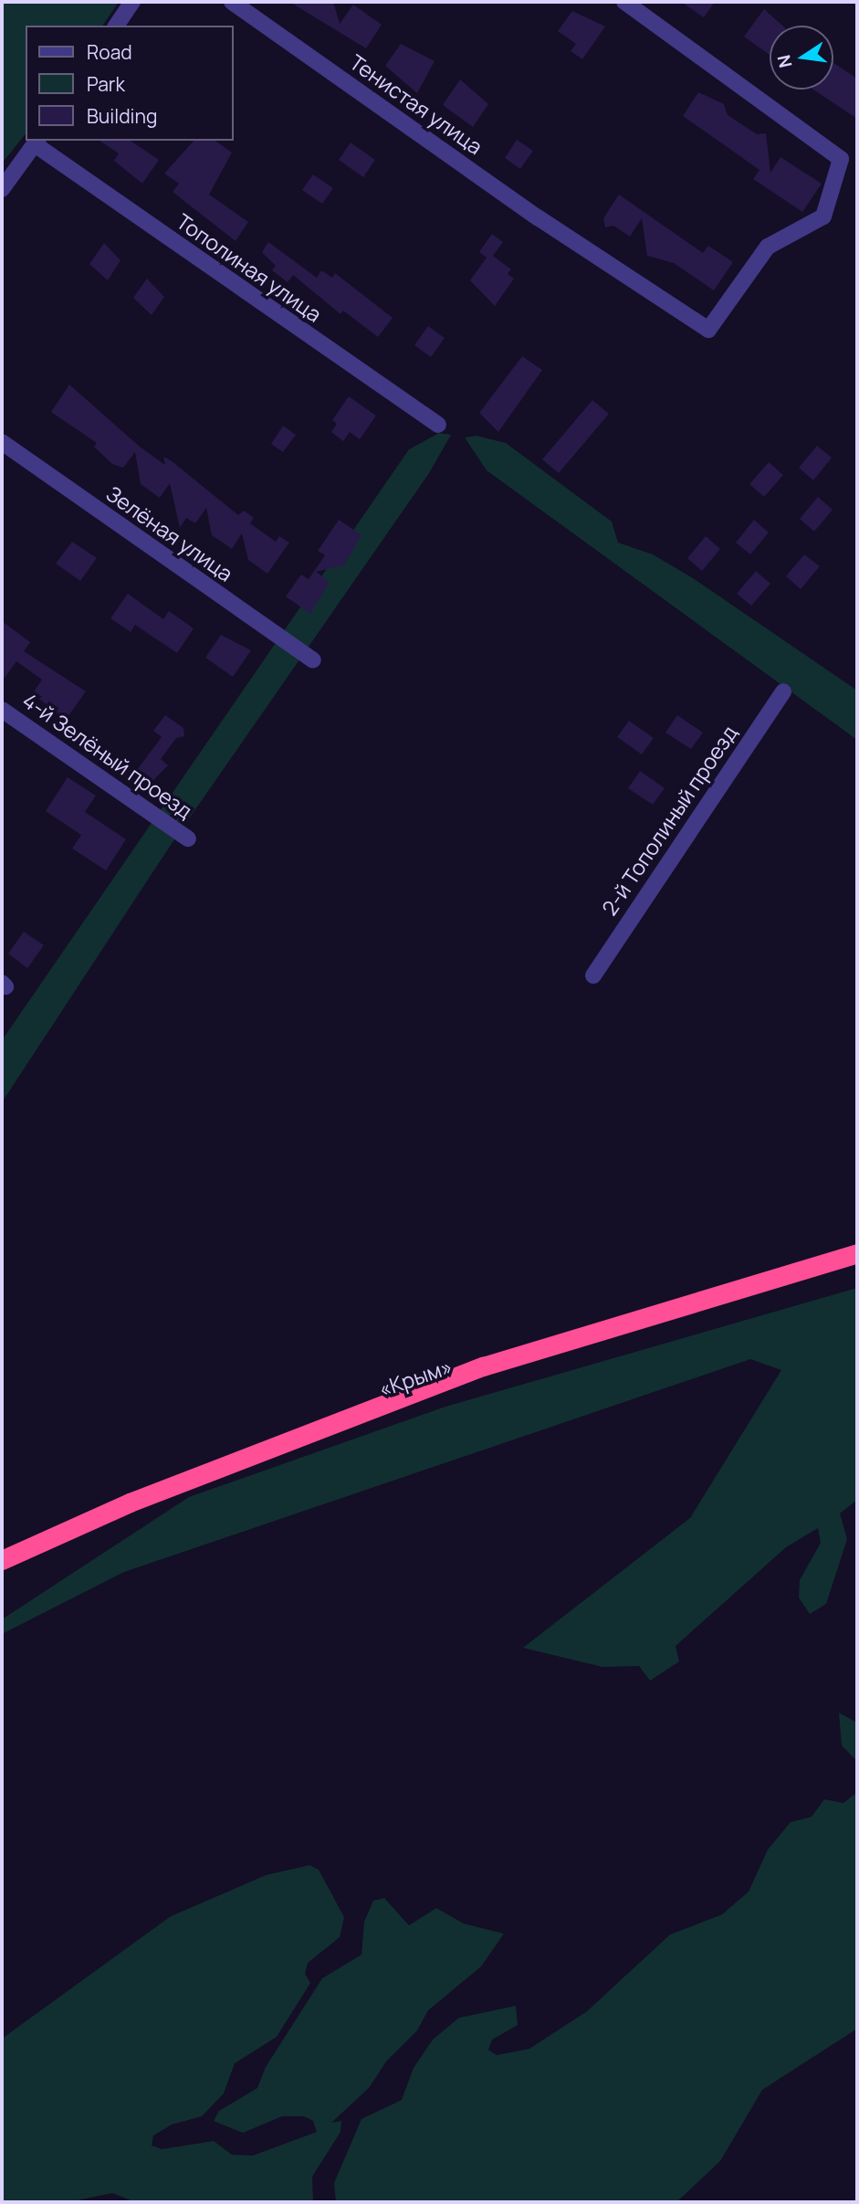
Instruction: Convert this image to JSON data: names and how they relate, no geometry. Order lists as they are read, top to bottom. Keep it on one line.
{"streets":{"highway":["«Крым»"],"street":["Тенистая улица","Тополиная улица","Зелёная улица","4-й Зелёный проезд","2-й Тополиный проезд"]},"legend":["Road","Park","Building"],"north":"left"}
